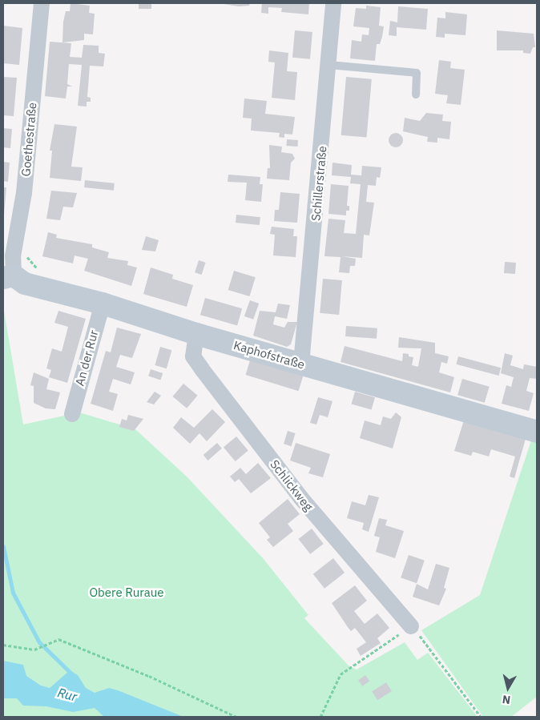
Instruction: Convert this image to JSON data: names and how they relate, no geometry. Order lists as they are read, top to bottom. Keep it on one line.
{"streets":{"main road":["Kaphofstraße"],"street":["Goethestraße","Schillerstraße","An der Rur","Schlickweg"]},"crossings":[["Goethestraße","Kaphofstraße"],["Schillerstraße","Kaphofstraße"],["Kaphofstraße","An der Rur"],["Kaphofstraße","Schlickweg"]],"water":["Rur"],"parks":["Obere Ruraue"],"north":"bottom"}
